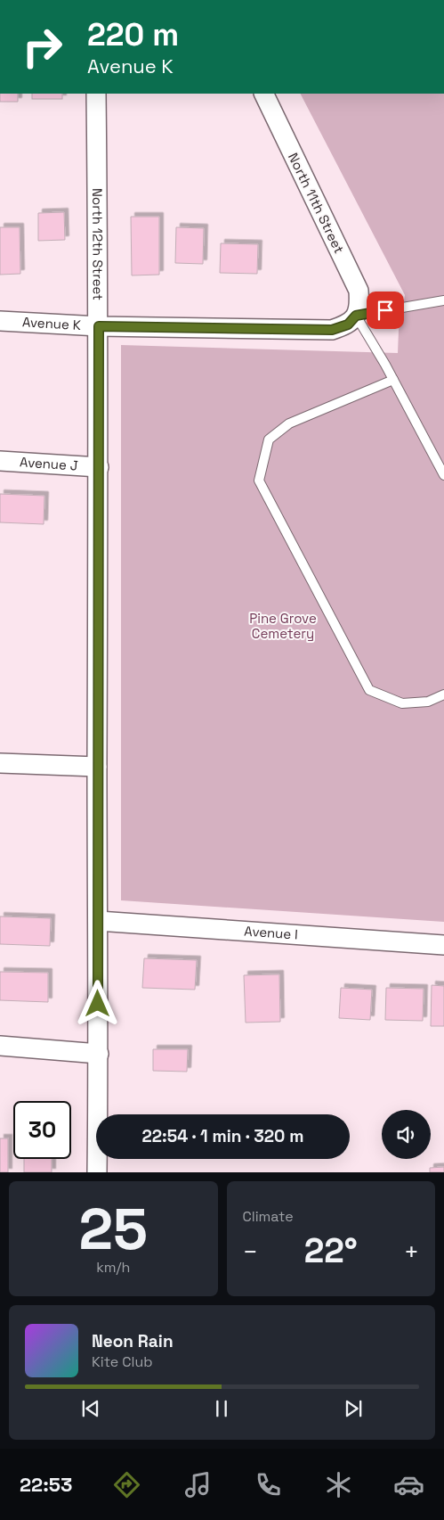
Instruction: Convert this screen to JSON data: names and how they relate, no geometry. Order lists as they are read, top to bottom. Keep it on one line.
{"streets":{"street":["North 11th Street","North 12th Street","Avenue K","Avenue J","Avenue I"]},"crossings":[["North 11th Street","Avenue K"],["North 12th Street","Avenue K"],["North 12th Street","Avenue J"],["North 12th Street","Avenue I"]],"parks":["Pine Grove Cemetery"],"page":{"turn":["220 m","Avenue K"],"limit":"30","trip":"22:54 · 1 min · 320 m","tile":[["25","km/h"],"Climate"],"heat":["−","22°","+"],"song":["Neon Rain","Kite Club"],"tabs":"22:53"}}
